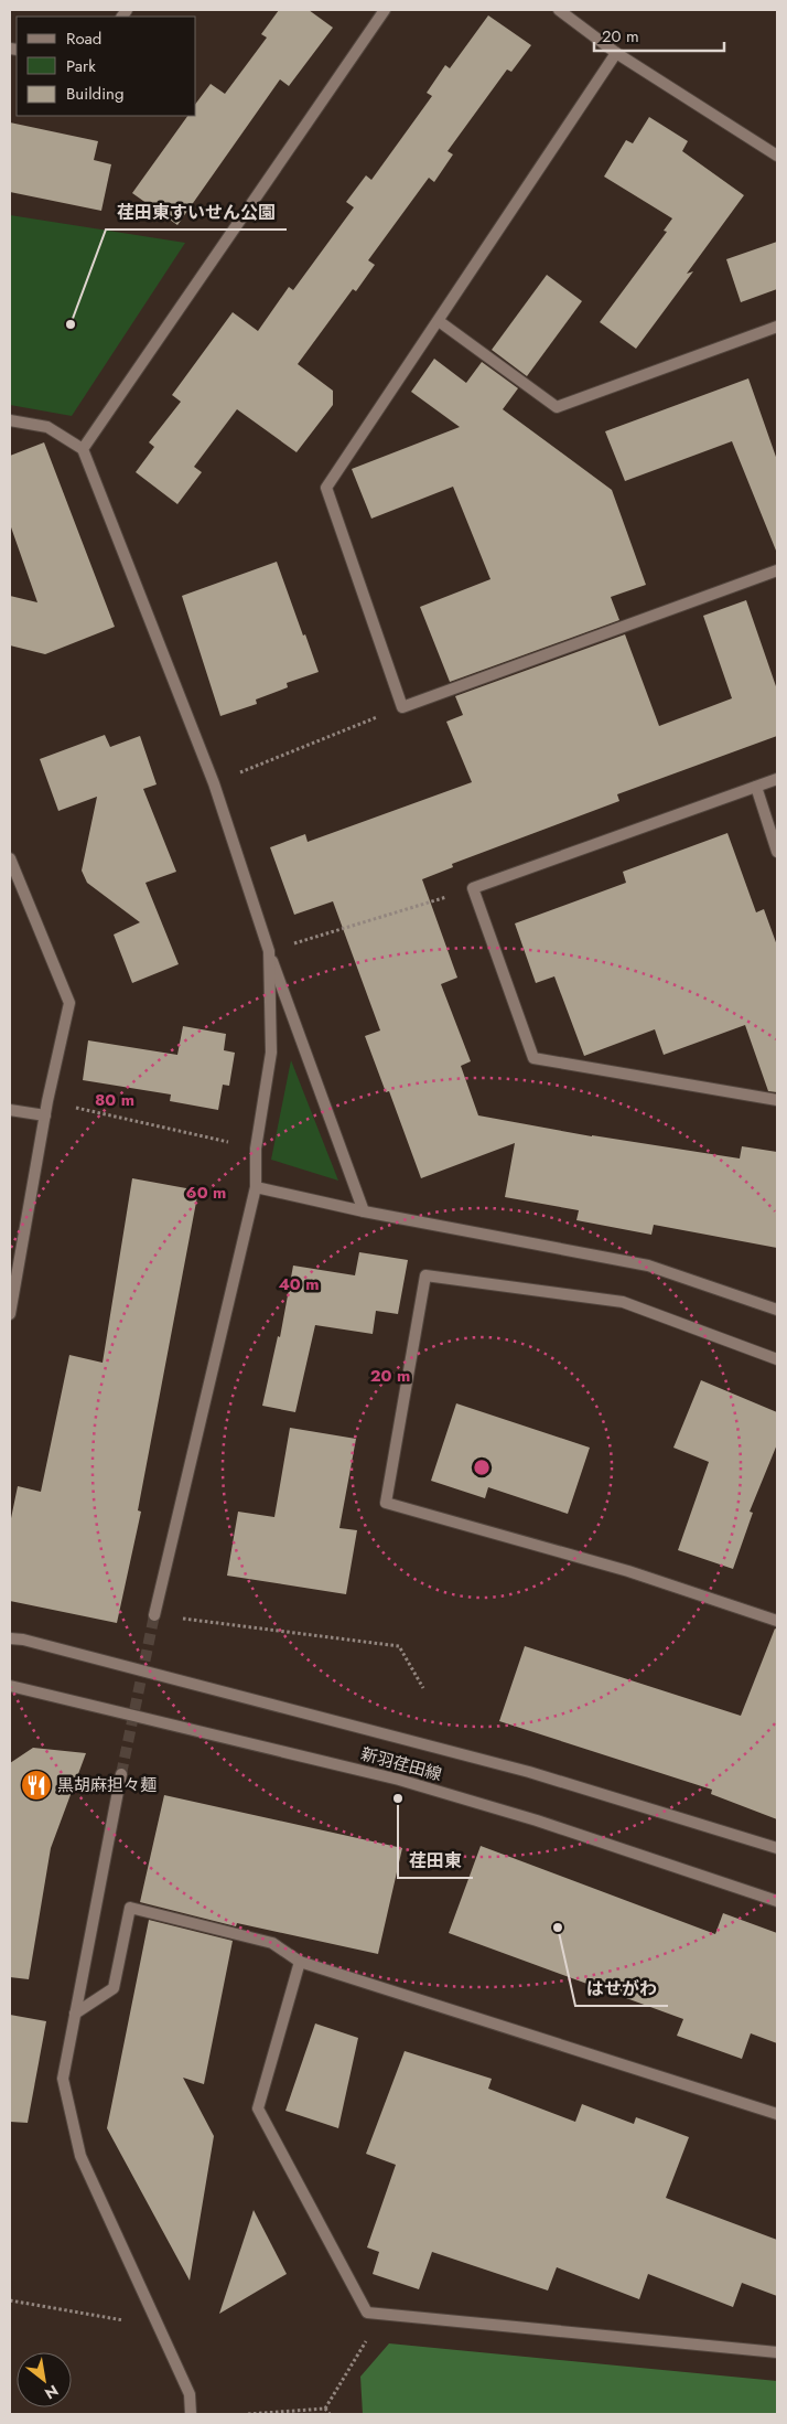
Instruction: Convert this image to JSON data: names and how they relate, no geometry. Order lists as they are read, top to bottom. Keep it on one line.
{"streets":{"street":["新羽荏田線"]},"places":{"other":["荏田東すいせん公園","荏田東","はせがわ"],"restaurant":["黒胡麻担々麺"]},"legend":["Road","Park","Building"],"scale_bar":"20 m","north":"bottom right","rings":["80 m","60 m","40 m","20 m"]}
